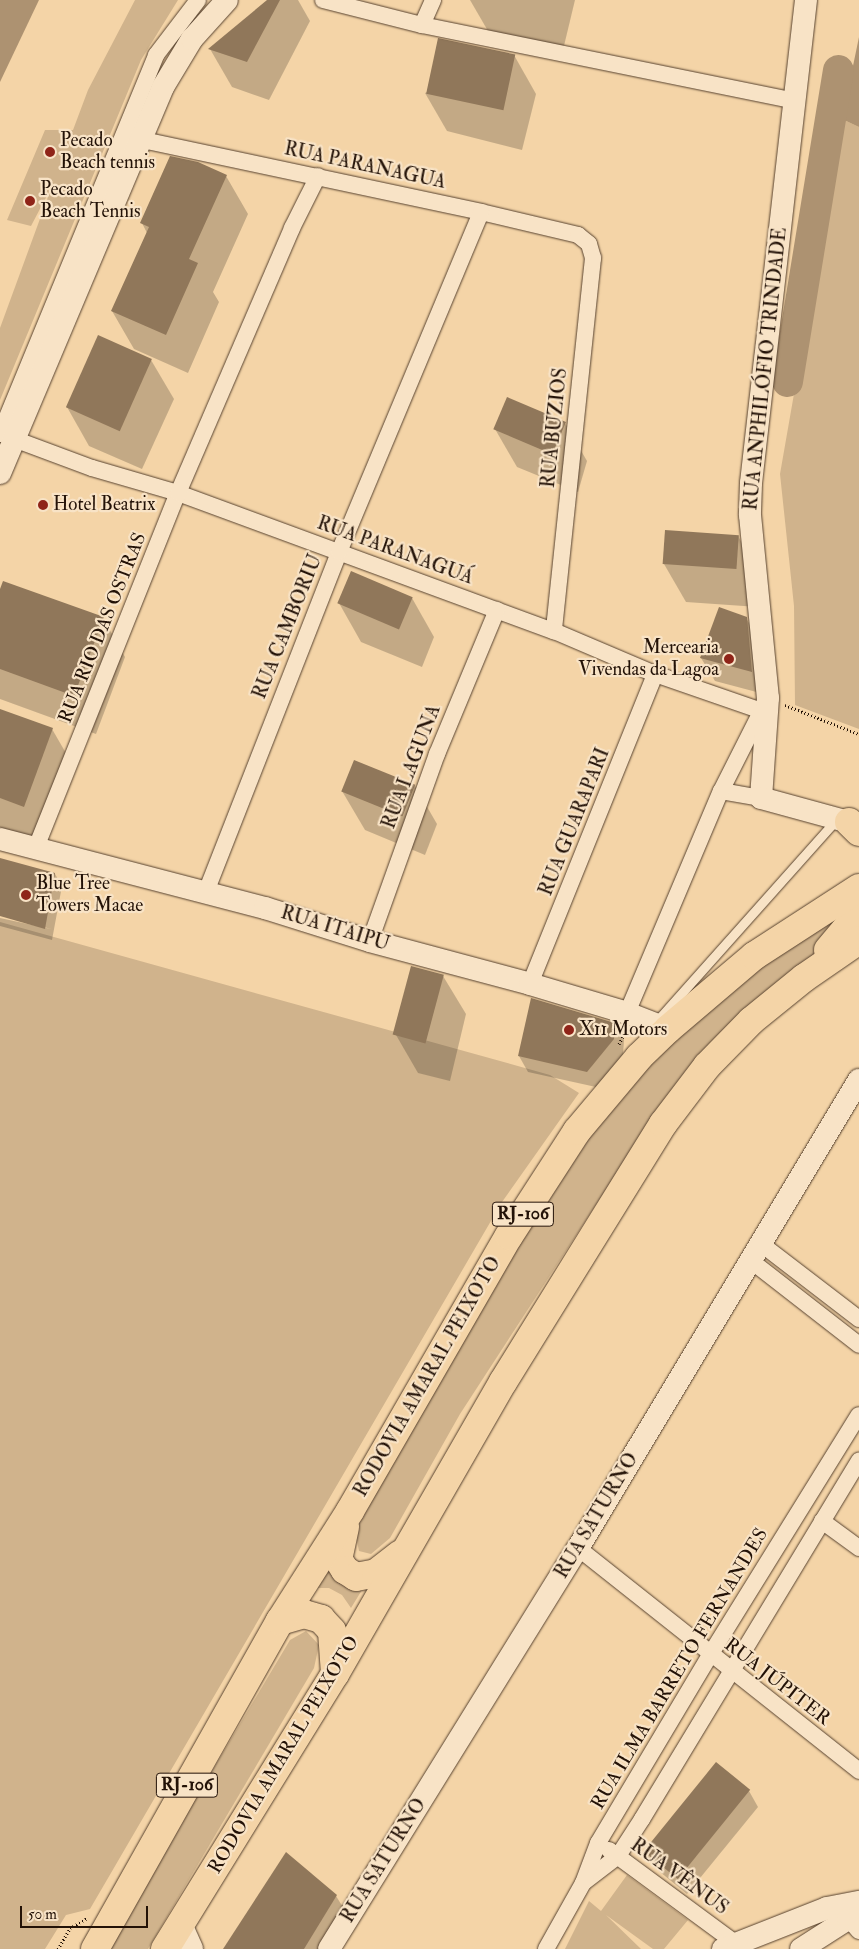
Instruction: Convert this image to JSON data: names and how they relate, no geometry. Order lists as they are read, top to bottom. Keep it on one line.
{"streets":{"highway":["RJ-106","RODOVIA AMARAL PEIXOTO"],"street":["RUA PARANAGUA","RUA ANPHILÓFIO TRINDADE","RUA BUZIOS","RUA PARANAGUÁ","RUA CAMBORIU","RUA RIO DAS OSTRAS","RUA LAGUNA","RUA GUARAPARI","RUA ITAIPU","RUA SATURNO","RUA ILMA BARRETO FERNANDES","RUA JÚPITER","RUA VÊNUS"]},"crossings":[["RUA PARANAGUA","RUA BUZIOS"],["RUA PARANAGUA","RUA CAMBORIU"],["RUA PARANAGUA","RUA RIO DAS OSTRAS"],["RUA ANPHILÓFIO TRINDADE","RUA PARANAGUÁ"],["RUA BUZIOS","RUA PARANAGUÁ"],["RUA PARANAGUÁ","RUA CAMBORIU"],["RUA PARANAGUÁ","RUA RIO DAS OSTRAS"],["RUA PARANAGUÁ","RUA LAGUNA"],["RUA PARANAGUÁ","RUA GUARAPARI"],["RUA CAMBORIU","RUA ITAIPU"],["RUA RIO DAS OSTRAS","RUA ITAIPU"],["RUA LAGUNA","RUA ITAIPU"],["RUA GUARAPARI","RUA ITAIPU"],["RUA ITAIPU","RODOVIA AMARAL PEIXOTO"],["RUA SATURNO","RUA JÚPITER"],["RUA ILMA BARRETO FERNANDES","RUA JÚPITER"],["RUA ILMA BARRETO FERNANDES","RUA VÊNUS"]],"places":["Pecado Beach tennis","Pecado Beach Tennis","Hotel Beatrix","Mercearia Vivendas da Lagoa","Blue Tree Towers Macae","X11 Motors"],"scale_bar":"50 m"}
